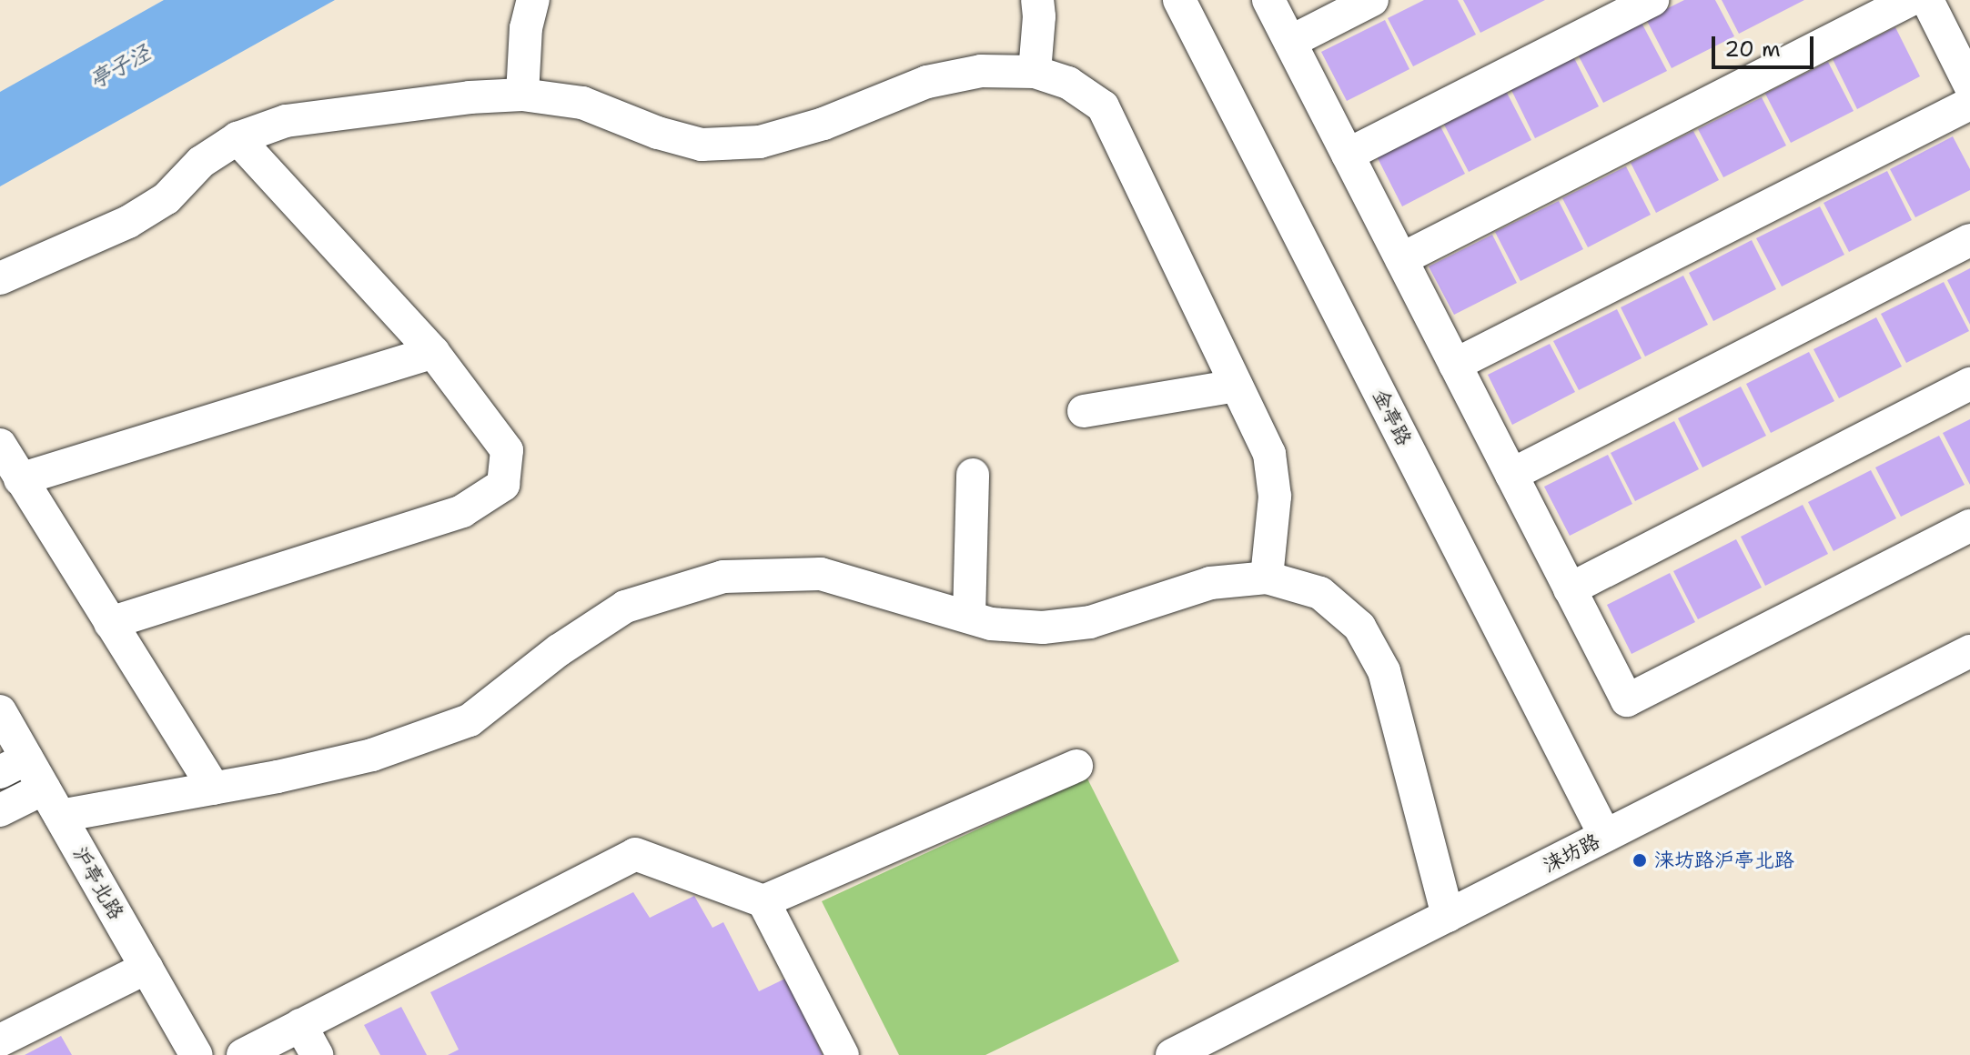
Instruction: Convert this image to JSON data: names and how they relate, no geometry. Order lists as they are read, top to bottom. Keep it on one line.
{"streets":{"street":["金亭路","涞坊路","沪亭北路"]},"crossings":[["金亭路","涞坊路"]],"water":["亭子泾"],"places":["涞坊路沪亭北路"],"scale_bar":"20 m"}
